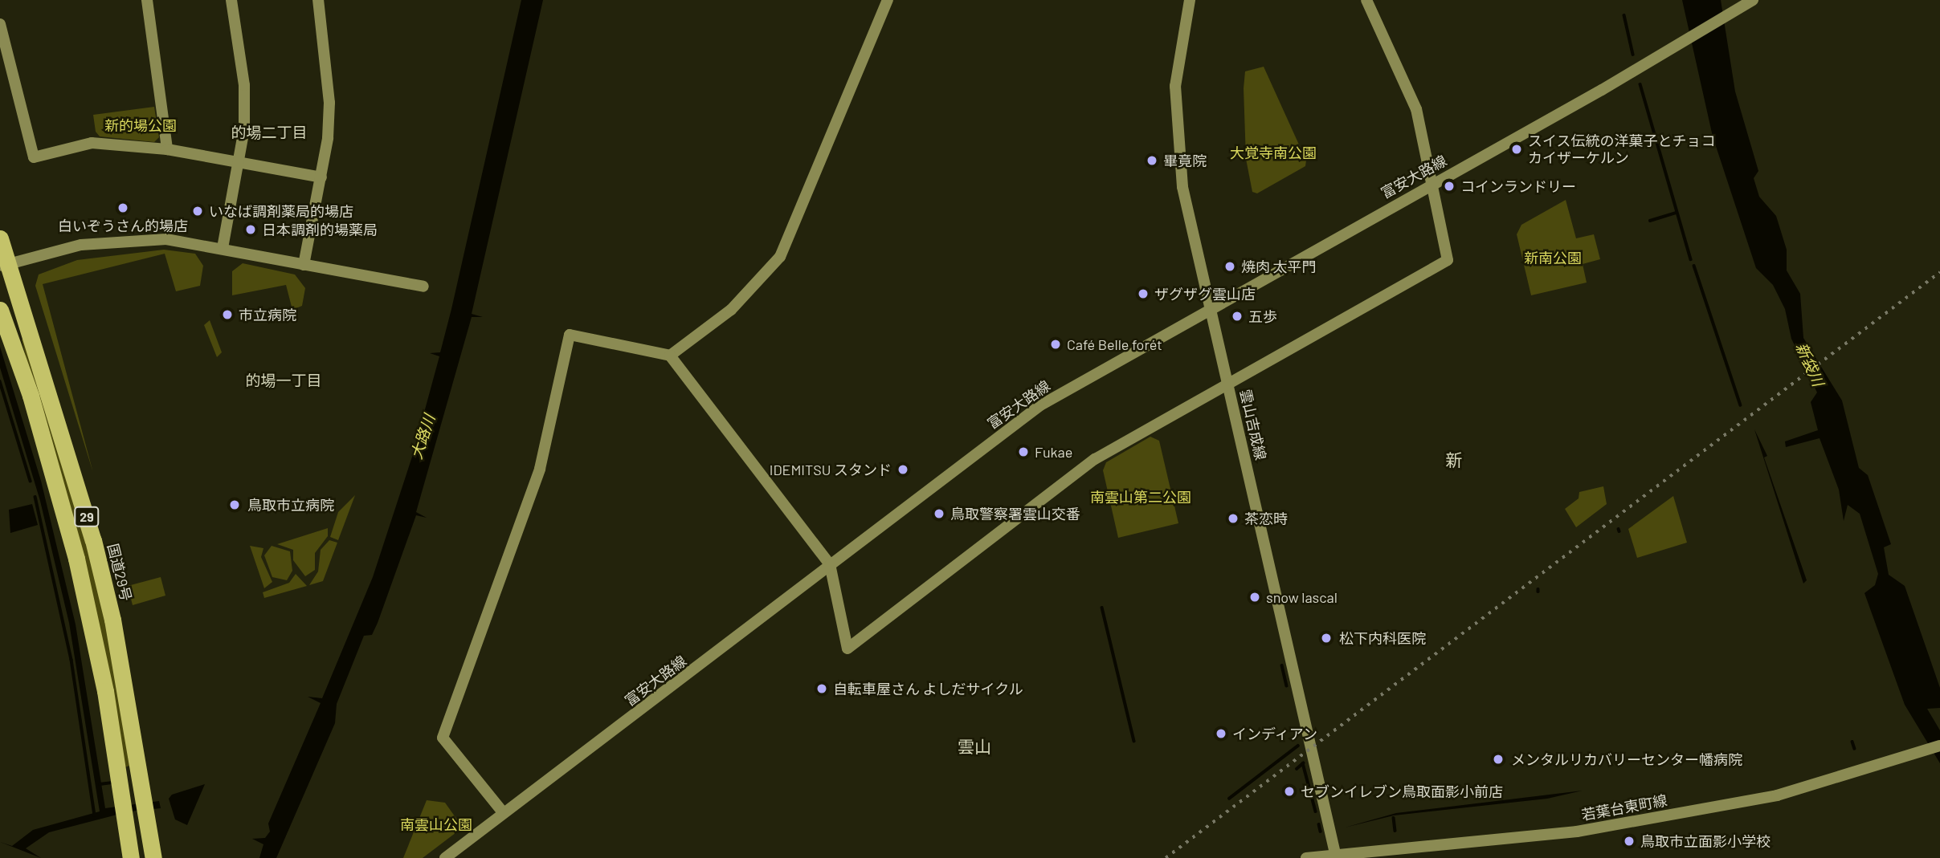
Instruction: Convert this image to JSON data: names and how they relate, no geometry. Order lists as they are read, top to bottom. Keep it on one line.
{"streets":{"highway":["29","国道29号"],"street":["富安大路線","雲山吉成線","若葉台東町線"]},"crossings":[["富安大路線","雲山吉成線"],["雲山吉成線","若葉台東町線"]],"districts":["的場二丁目","的場一丁目","新","雲山"],"water":["新袋川","大路川"],"parks":["新的場公園","大覚寺南公園","新南公園","南雲山第二公園","南雲山公園"],"places":["スイス伝統の洋菓子とチョコ カイザーケルン","畢竟院","コインランドリー","白いぞうさん的場店","いなば調剤薬局的場店","日本調剤的場薬局","焼肉 太平門","ザグザグ雲山店","市立病院","五歩","Café Belle forét","Fukae","IDEMITSU スタンド","鳥取市立病院","鳥取警察署雲山交番","茶恋時","snow lascal","松下内科医院","自転車屋さん よしだサイクル","インディアン","メンタルリカバリーセンター幡病院","セブンイレブン鳥取面影小前店","鳥取市立面影小学校"]}
